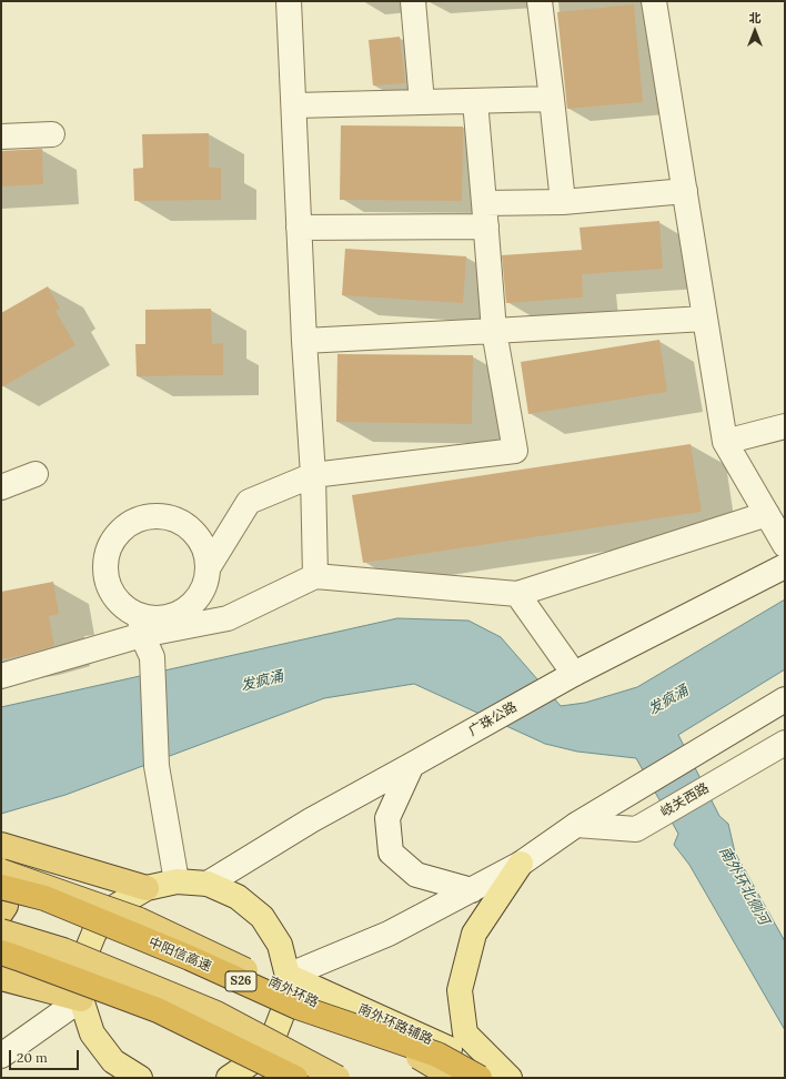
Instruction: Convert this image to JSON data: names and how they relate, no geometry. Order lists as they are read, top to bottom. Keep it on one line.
{"streets":{"highway":["中阳信高速","S26","南外环路"],"main road":["南外环路辅路"],"street":["广珠公路","岐关西路"]},"water":["发疯涌","南外环北侧河"],"scale_bar":"20 m","north":"top"}
